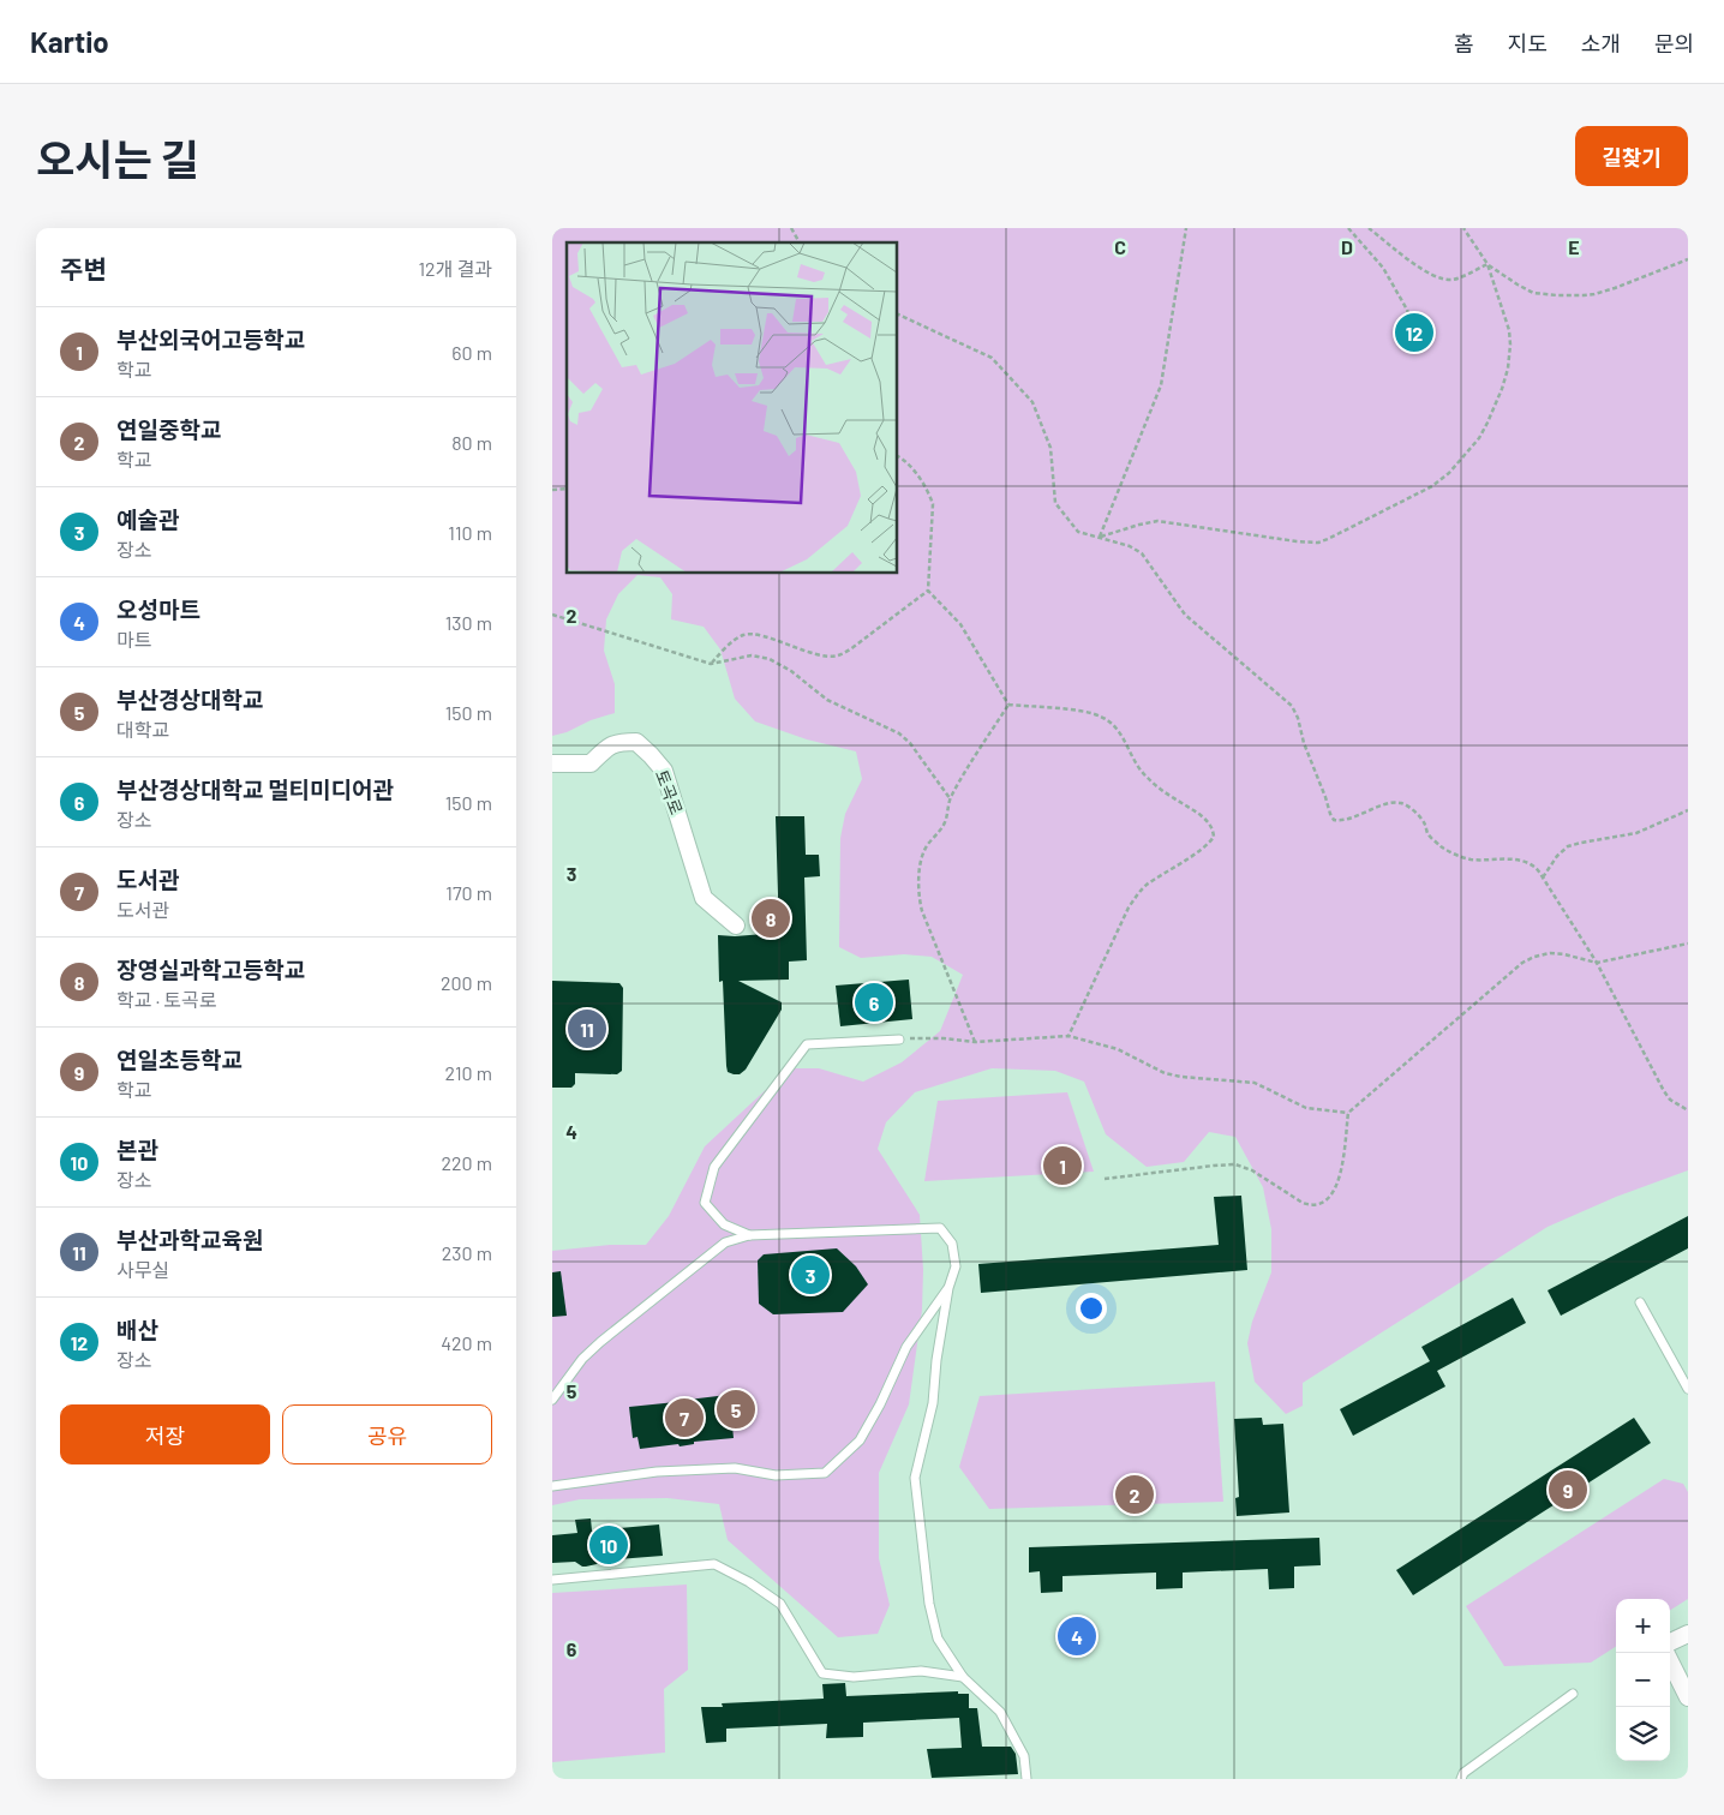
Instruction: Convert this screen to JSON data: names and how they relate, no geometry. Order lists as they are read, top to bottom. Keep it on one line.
{"streets":{"street":["토곡로"]},"page":{"header":"Kartio","nav":["홈","지도","소개","문의"],"title":"오시는 길","buttons":["길찾기",["저장","공유"]],"heading":["주변","12개 결과"],"list":[{"mark":"1","name":"부산외국어고등학교","note":"학교","value":"60 m"},{"mark":"2","name":"연일중학교","note":"학교","value":"80 m"},{"mark":"3","name":"예술관","note":"장소","value":"110 m"},{"mark":"4","name":"오성마트","note":"마트","value":"130 m"},{"mark":"5","name":"부산경상대학교","note":"대학교","value":"150 m"},{"mark":"6","name":"부산경상대학교 멀티미디어관","note":"장소","value":"150 m"},{"mark":"7","name":"도서관","note":"도서관","value":"170 m"},{"mark":"8","name":"장영실과학고등학교","note":"학교 · 토곡로","value":"200 m"},{"mark":"9","name":"연일초등학교","note":"학교","value":"210 m"},{"mark":"10","name":"본관","note":"장소","value":"220 m"},{"mark":"11","name":"부산과학교육원","note":"사무실","value":"230 m"},{"mark":"12","name":"배산","note":"장소","value":"420 m"}],"pins":["12","8","6","11","1","3","5","7","9","2","10","4"],"map_buttons":["+","−"]},"grid":{"columns":["C","D","E"],"rows":["2","3","4","5","6"]}}
